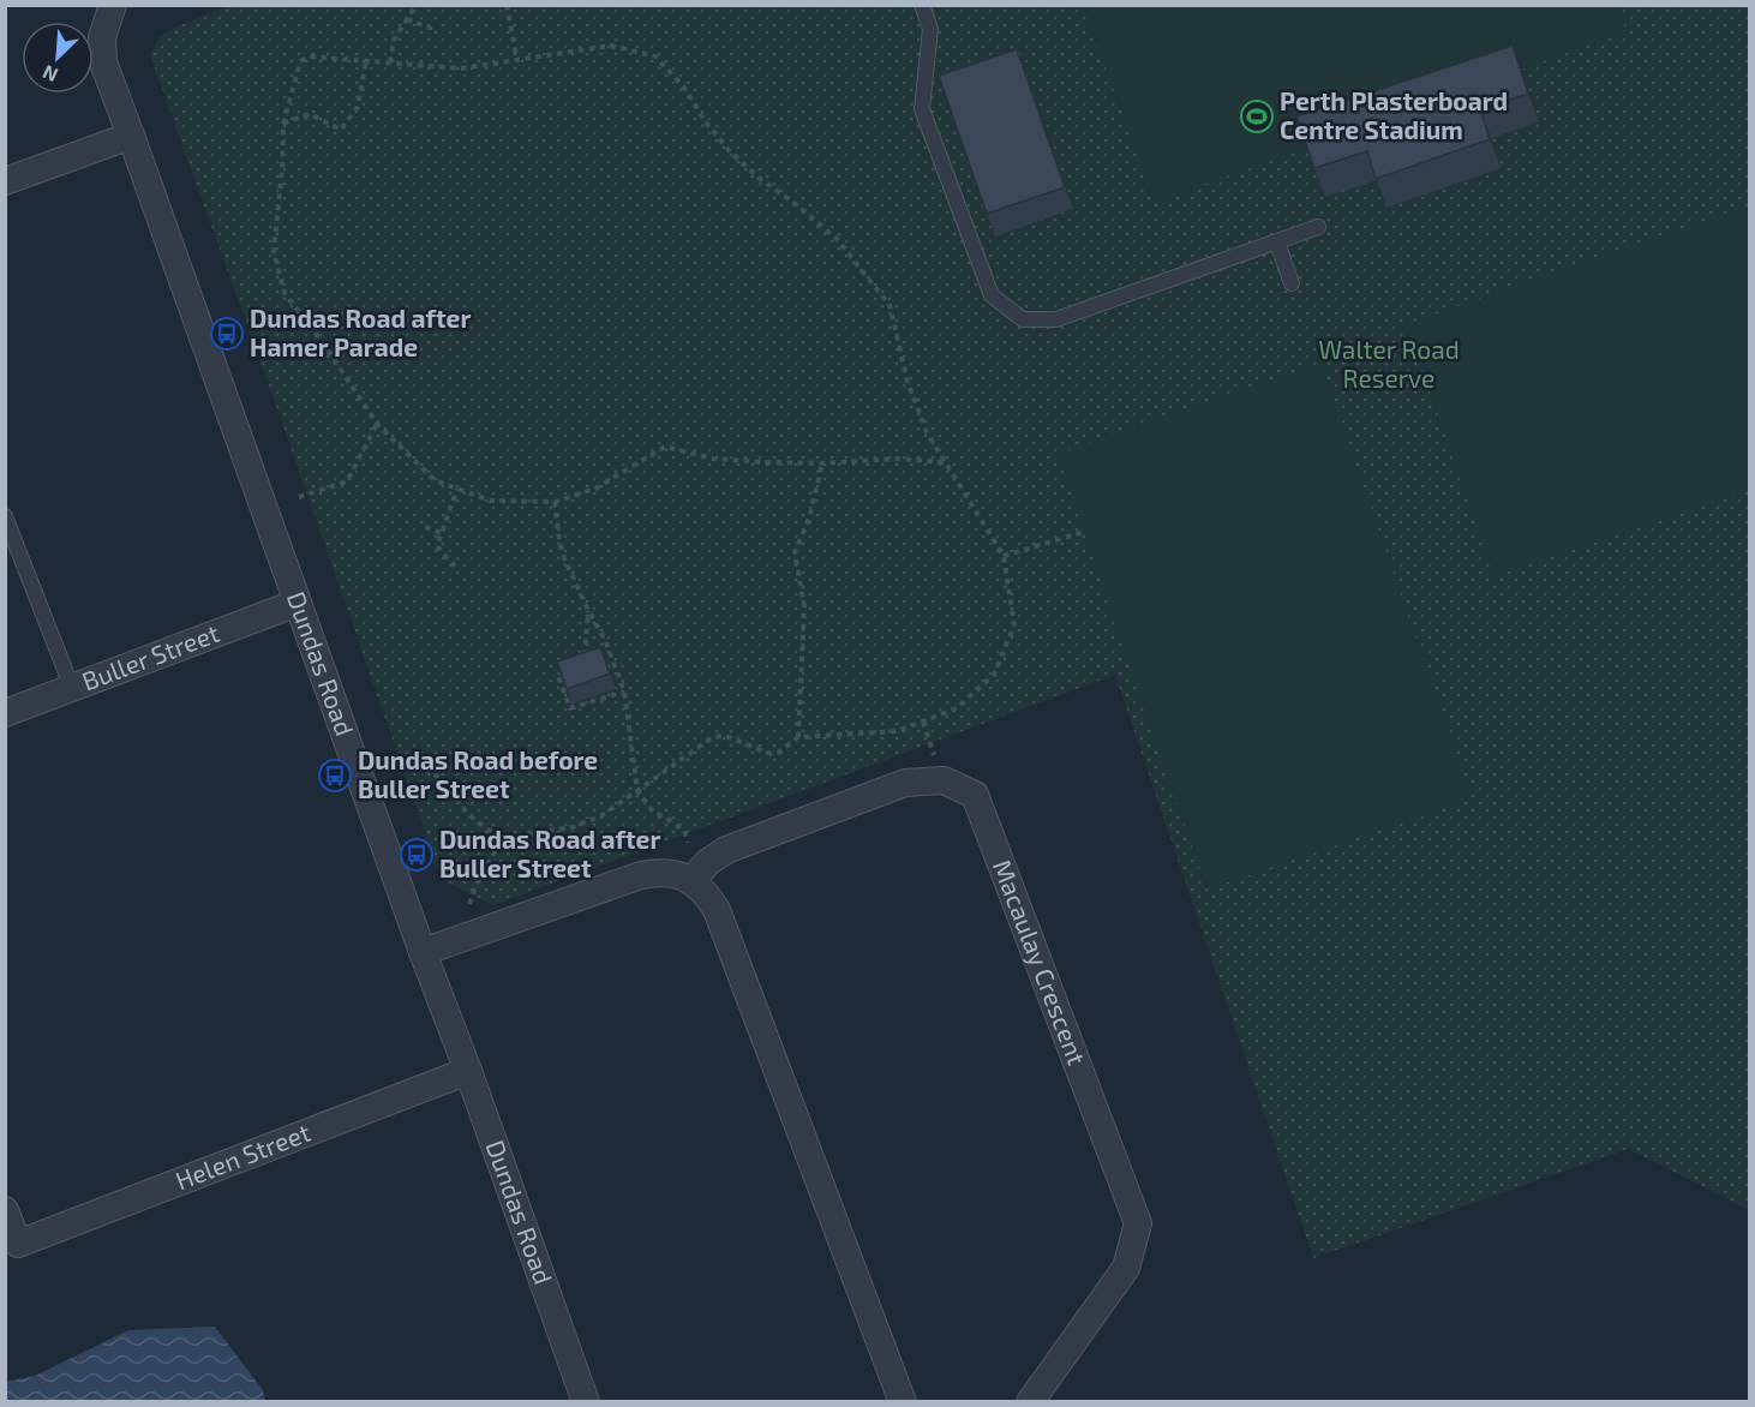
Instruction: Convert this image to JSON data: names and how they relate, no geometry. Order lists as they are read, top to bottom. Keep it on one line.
{"streets":{"street":["Buller Street","Dundas Road","Macaulay Crescent","Helen Street"]},"crossings":[["Buller Street","Dundas Road"],["Dundas Road","Helen Street"]],"parks":["Walter Road Reserve"],"places":{"sports":["Perth Plasterboard Centre Stadium"],"bus stop":["Dundas Road after Hamer Parade","Dundas Road before Buller Street","Dundas Road after Buller Street"]},"north":"bottom left"}
